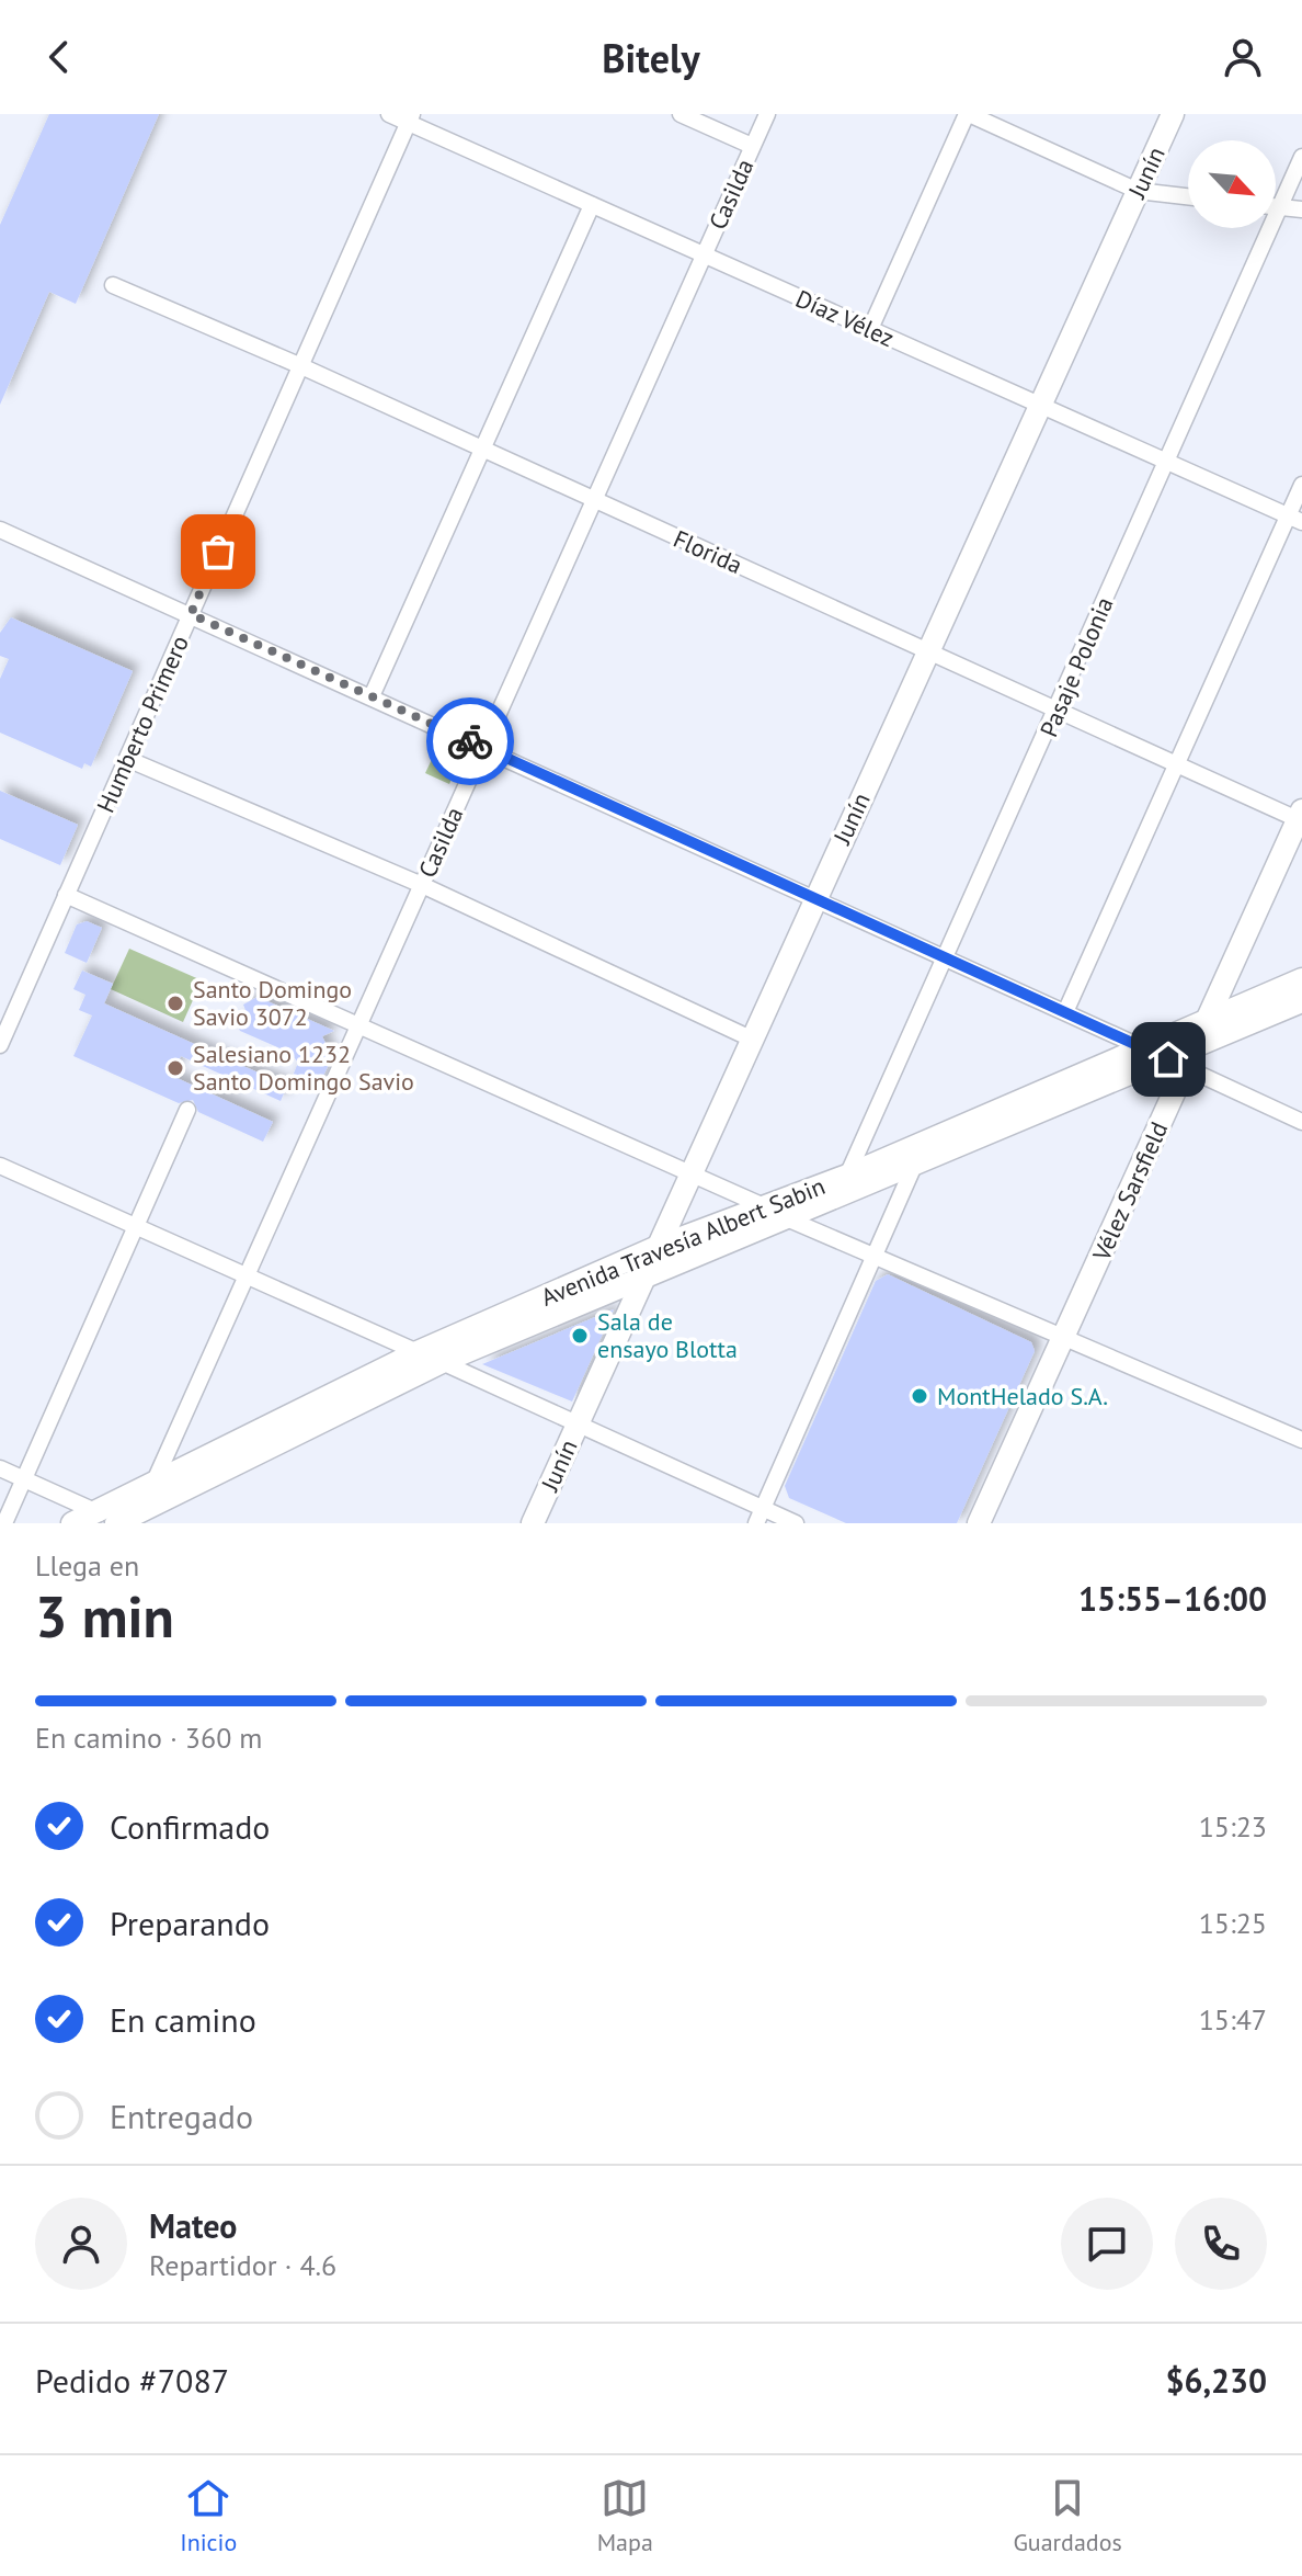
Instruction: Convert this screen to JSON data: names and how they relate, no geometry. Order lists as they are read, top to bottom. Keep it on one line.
{"streets":{"main road":["Junín","Vélez Sarsfield","Avenida Travesía Albert Sabin"],"street":["Casilda","Díaz Vélez","Florida","Pasaje Polonia","Humberto Primero"]},"crossings":[["Junín","Díaz Vélez"],["Junín","Florida"],["Junín","Avenida Travesía Albert Sabin"],["Casilda","Díaz Vélez"],["Casilda","Florida"],["Casilda","Avenida Travesía Albert Sabin"],["Díaz Vélez","Pasaje Polonia"],["Díaz Vélez","Humberto Primero"],["Florida","Pasaje Polonia"],["Florida","Humberto Primero"],["Florida","Vélez Sarsfield"],["Pasaje Polonia","Avenida Travesía Albert Sabin"],["Vélez Sarsfield","Avenida Travesía Albert Sabin"]],"places":["Santo Domingo Savio 3072","Salesiano 1232 Santo Domingo Savio","Sala de ensayo Blotta","MontHelado S.A."],"north":"bottom right","page":{"header":"Bitely","heading":["3 min","Llega en","15:55–16:00"],"panel":["Mateo","Repartidor · 4.6","Pedido #7087","$6,230"],"bar":"En camino · 360 m","list":[["Confirmado","15:23"],["Preparando","15:25"],["En camino","15:47"],"Entregado"],"tabs":["Inicio","Mapa","Guardados"]}}
